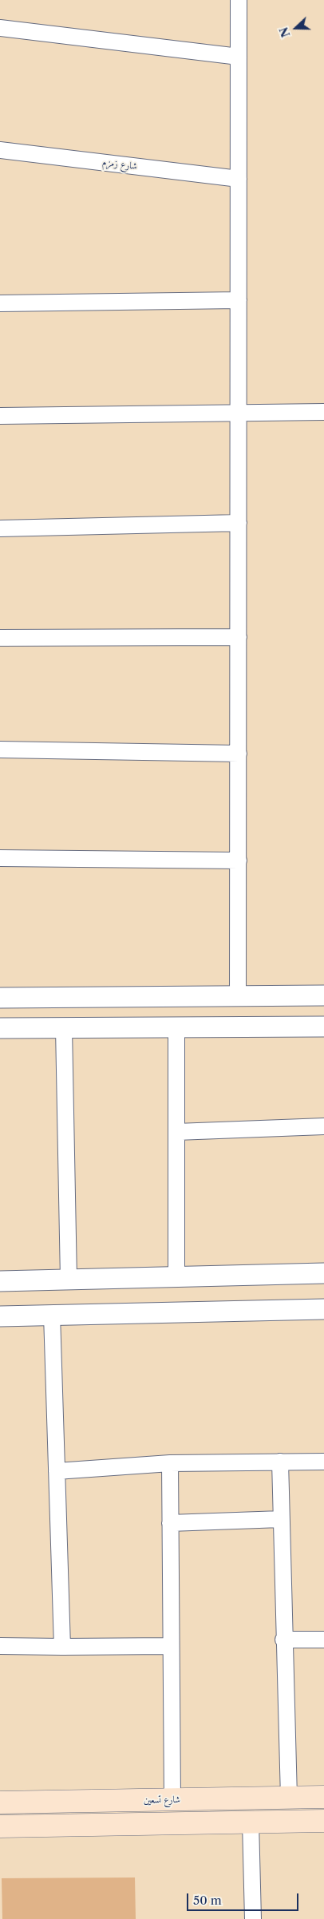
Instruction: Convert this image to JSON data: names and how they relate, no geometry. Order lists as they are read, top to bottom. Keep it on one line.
{"streets":{"main road":["شارع تسعين"],"street":["شارع زمزم"]},"scale_bar":"50 m","north":"left"}
